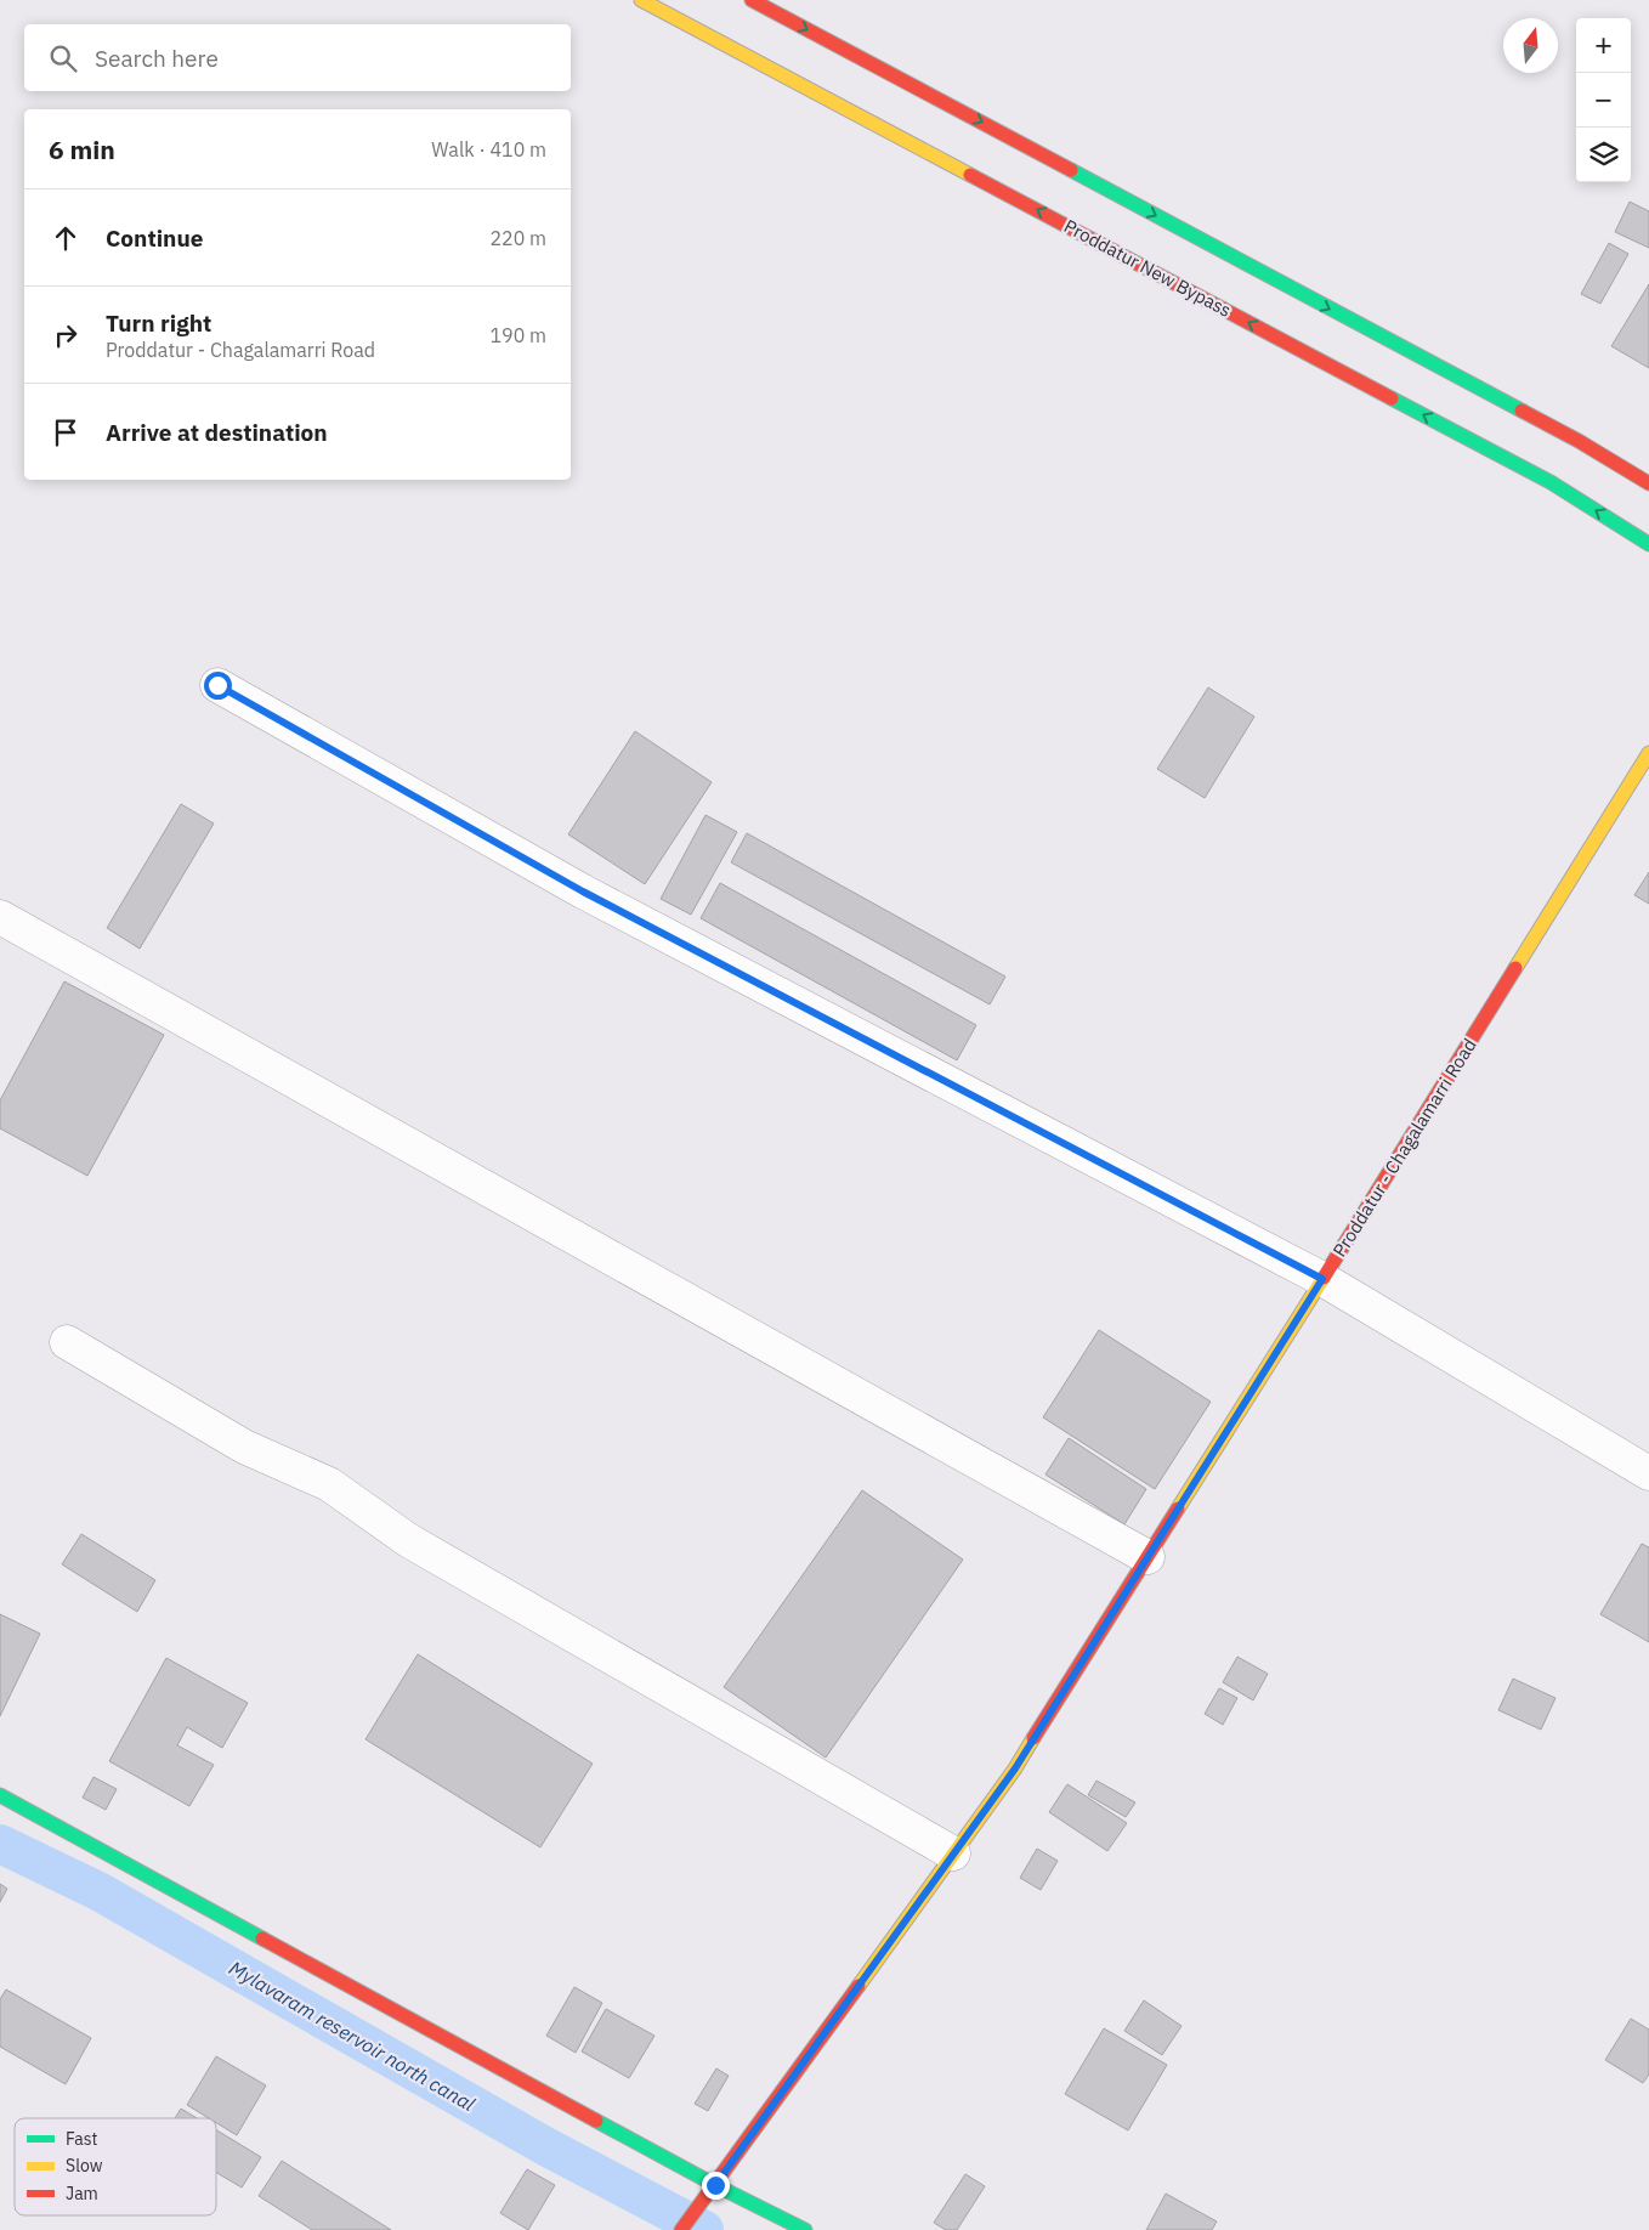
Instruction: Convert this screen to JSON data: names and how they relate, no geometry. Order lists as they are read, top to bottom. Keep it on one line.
{"streets":{"main road":["Proddatur New Bypass","Proddatur - Chagalamarri Road"]},"water":["Mylavaram reservoir north canal"],"legend":["Fast","Slow","Jam"],"north":"top","page":{"map_buttons":["+","−"],"search":"Search here","heading":["6 min","Walk · 410 m"],"list":[["Continue","220 m"],["Turn right","Proddatur - Chagalamarri Road","190 m"],"Arrive at destination"]}}
